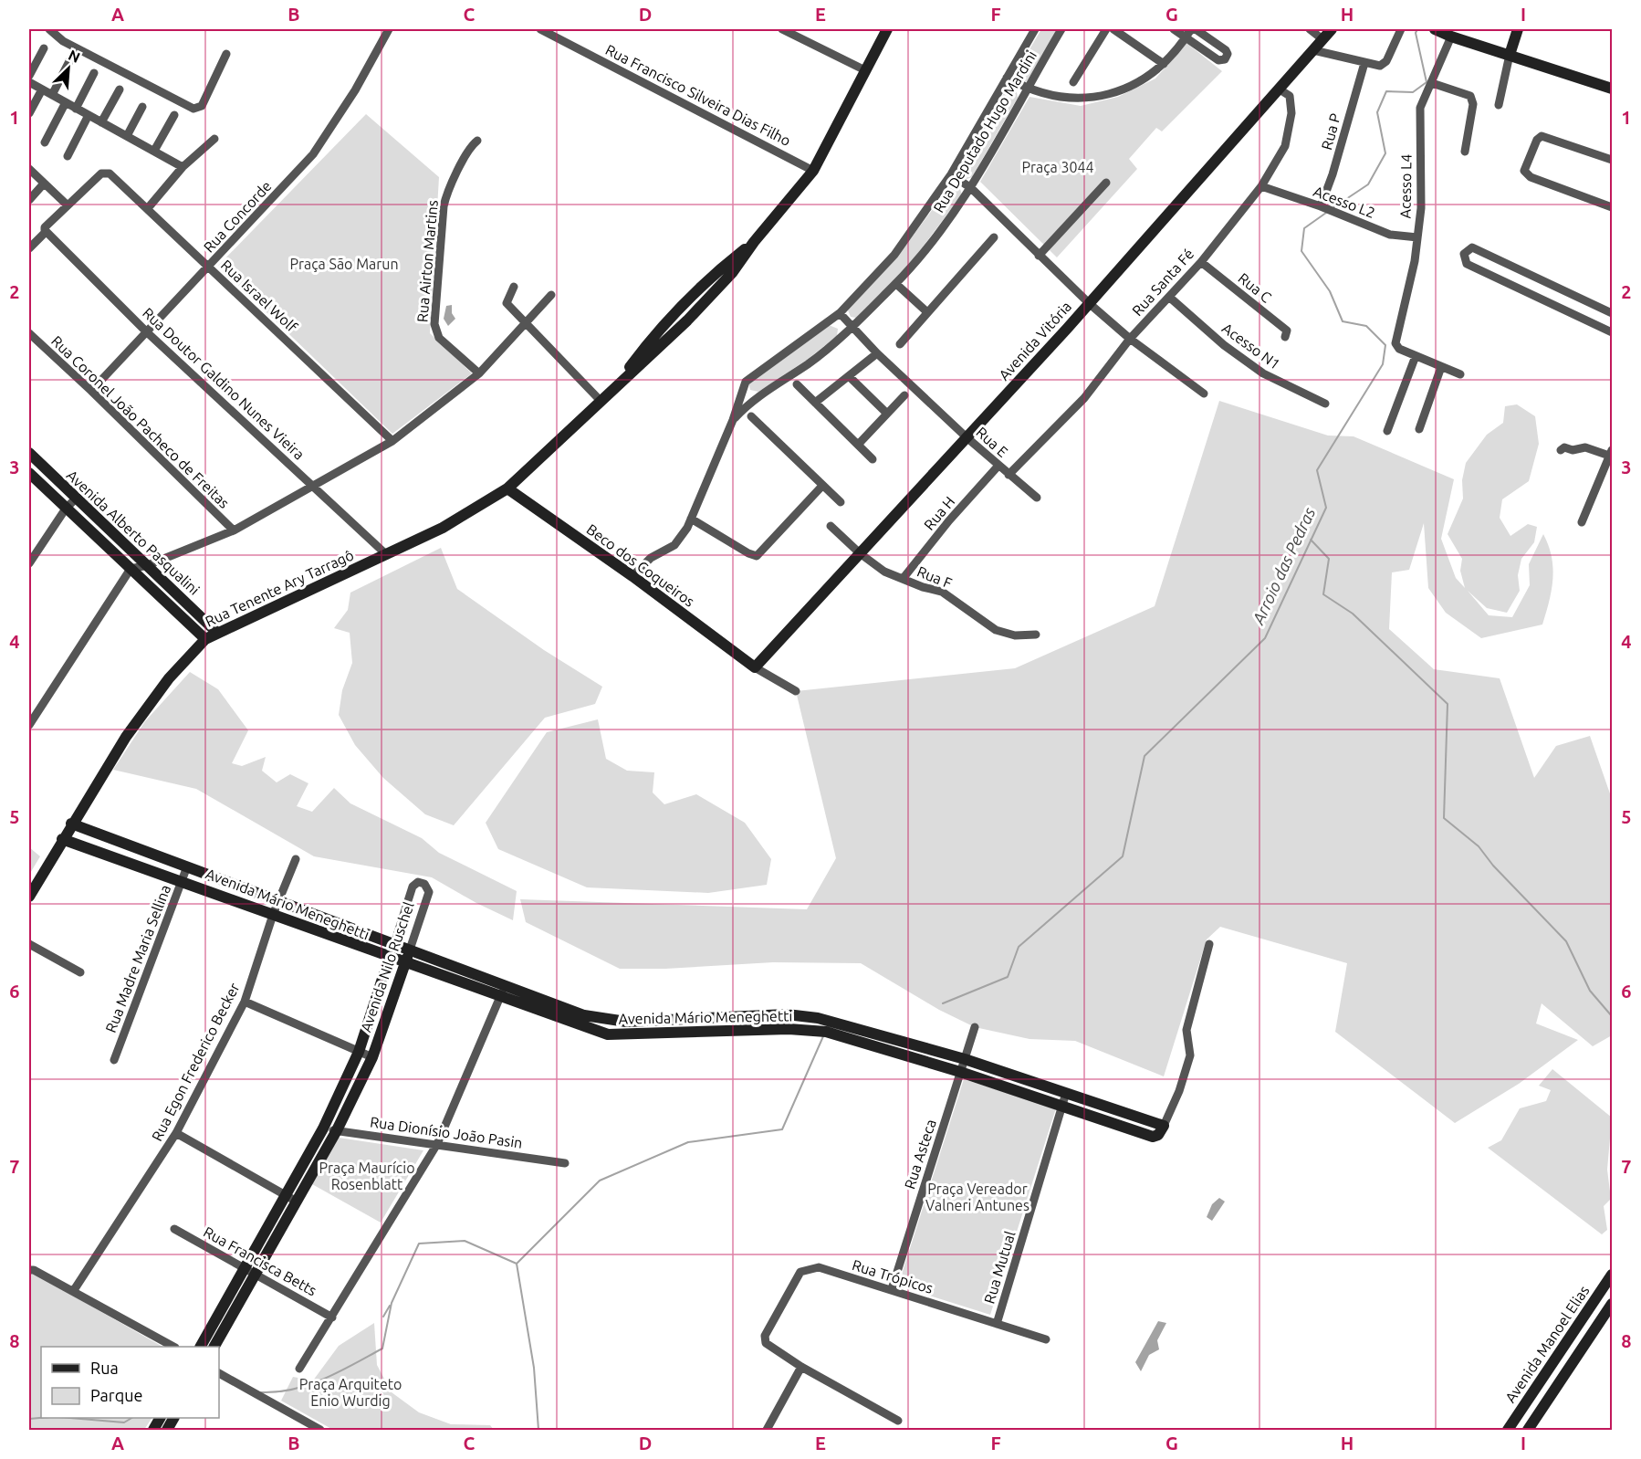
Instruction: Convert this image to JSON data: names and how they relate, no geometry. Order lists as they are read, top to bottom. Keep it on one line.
{"streets":{"street":["Rua Francisco Silveira Dias Filho","Rua Deputado Hugo Mardini","Rua P","Acesso L4","Acesso L2","Rua Concorde","Rua Airton Martins","Rua Santa Fé","Rua C","Rua Israel Wolf","Avenida Vitória","Acesso N1","Rua Doutor Galdino Nunes Vieira","Rua Coronel João Pacheco de Freitas","Rua E","Rua H","Avenida Alberto Pasqualini","Beco dos Coqueiros","Rua F","Rua Tenente Ary Tarragô","Avenida Mário Meneghetti","Rua Madre Maria Sellina","Avenida Nilo Ruschel","Rua Egon Frederico Becker","Rua Dionísio João Pasin","Rua Asteca","Rua Francisca Betts","Rua Mutual","Rua Trópicos","Avenida Manoel Elias"]},"crossings":[["Rua Francisco Silveira Dias Filho","Rua Tenente Ary Tarragô"],["Rua Deputado Hugo Mardini","Rua E"],["Rua Deputado Hugo Mardini","Beco dos Coqueiros"],["Rua P","Acesso L2"],["Acesso L4","Acesso L2"],["Acesso L2","Rua Santa Fé"],["Rua Concorde","Rua Israel Wolf"],["Rua Concorde","Rua Doutor Galdino Nunes Vieira"],["Rua Concorde","Rua Coronel João Pacheco de Freitas"],["Rua Santa Fé","Rua C"],["Rua Santa Fé","Avenida Vitória"],["Rua Santa Fé","Acesso N1"],["Rua Santa Fé","Rua E"],["Avenida Vitória","Rua E"],["Avenida Vitória","Beco dos Coqueiros"],["Avenida Vitória","Rua F"],["Rua Doutor Galdino Nunes Vieira","Rua Tenente Ary Tarragô"],["Rua E","Rua H"],["Rua H","Rua F"],["Avenida Alberto Pasqualini","Rua Tenente Ary Tarragô"],["Beco dos Coqueiros","Rua Tenente Ary Tarragô"],["Rua Tenente Ary Tarragô","Avenida Mário Meneghetti"],["Avenida Mário Meneghetti","Rua Madre Maria Sellina"],["Avenida Mário Meneghetti","Avenida Nilo Ruschel"],["Avenida Mário Meneghetti","Rua Egon Frederico Becker"],["Avenida Mário Meneghetti","Rua Asteca"],["Avenida Mário Meneghetti","Rua Mutual"],["Avenida Nilo Ruschel","Rua Dionísio João Pasin"],["Avenida Nilo Ruschel","Rua Francisca Betts"],["Rua Asteca","Rua Trópicos"],["Rua Mutual","Rua Trópicos"]],"water":["Arroio das Pedras"],"parks":["Praça 3044","Praça São Marun","Praça Maurício Rosenblatt","Praça Vereador Valneri Antunes","Praça Arquiteto Enio Wurdig"],"legend":["Rua","Parque"],"north":"top right","grid":{"columns":["A","B","C","D","E","F","G","H","I"],"rows":["1","2","3","4","5","6","7","8"]}}
